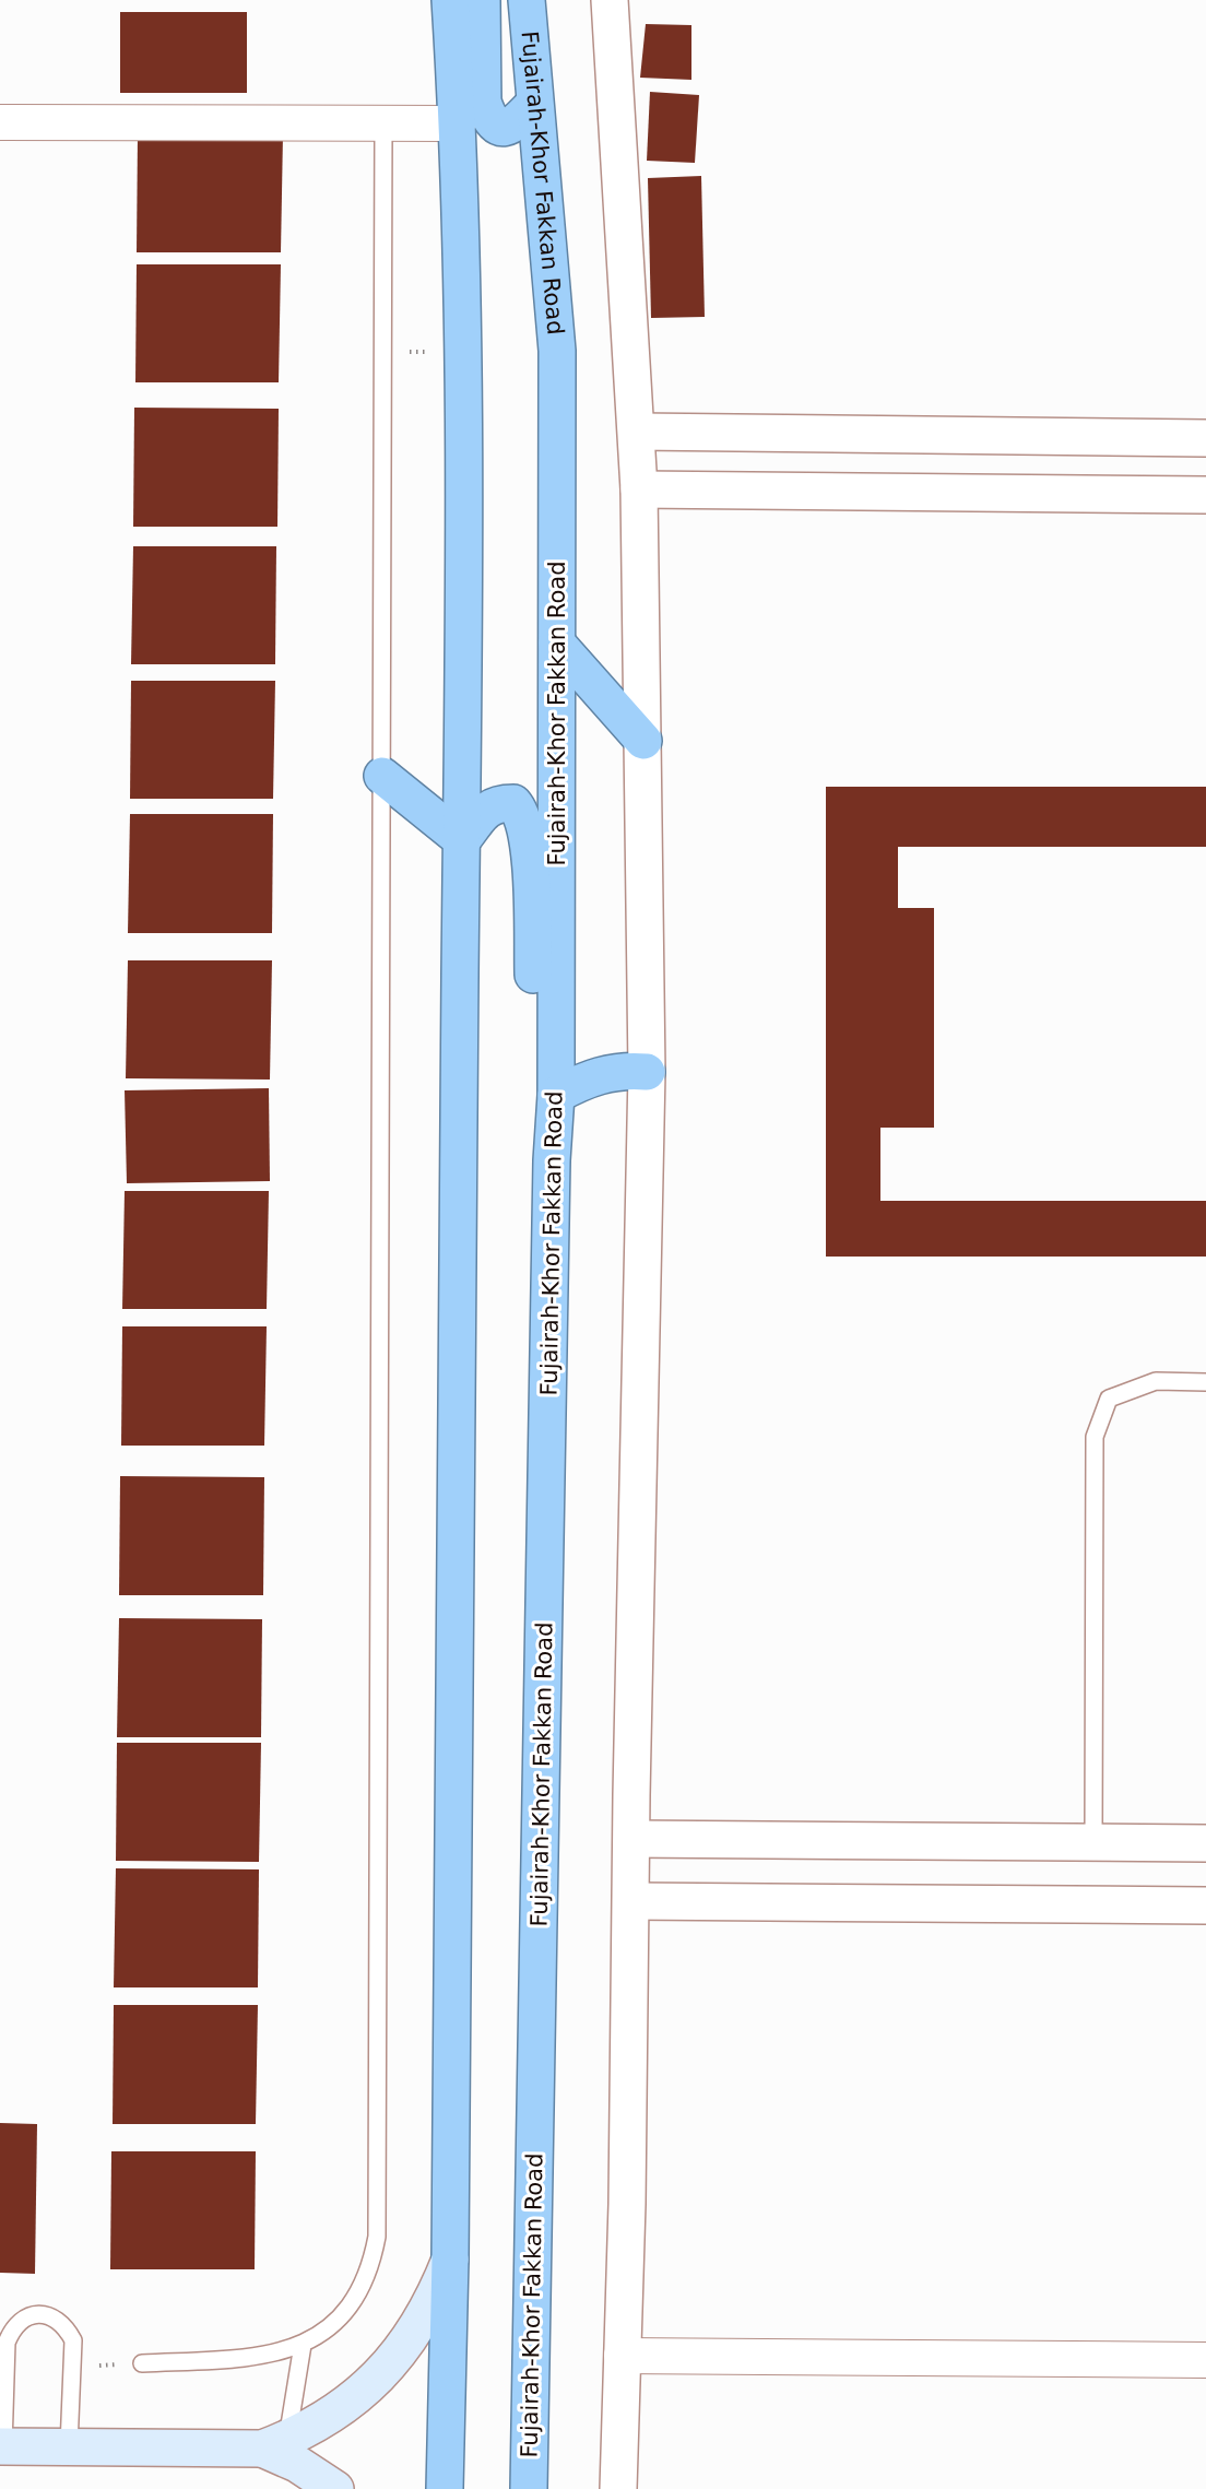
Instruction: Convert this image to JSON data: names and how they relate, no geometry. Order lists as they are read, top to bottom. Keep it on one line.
{"streets":{"highway":["Fujairah-Khor Fakkan Road"]}}
